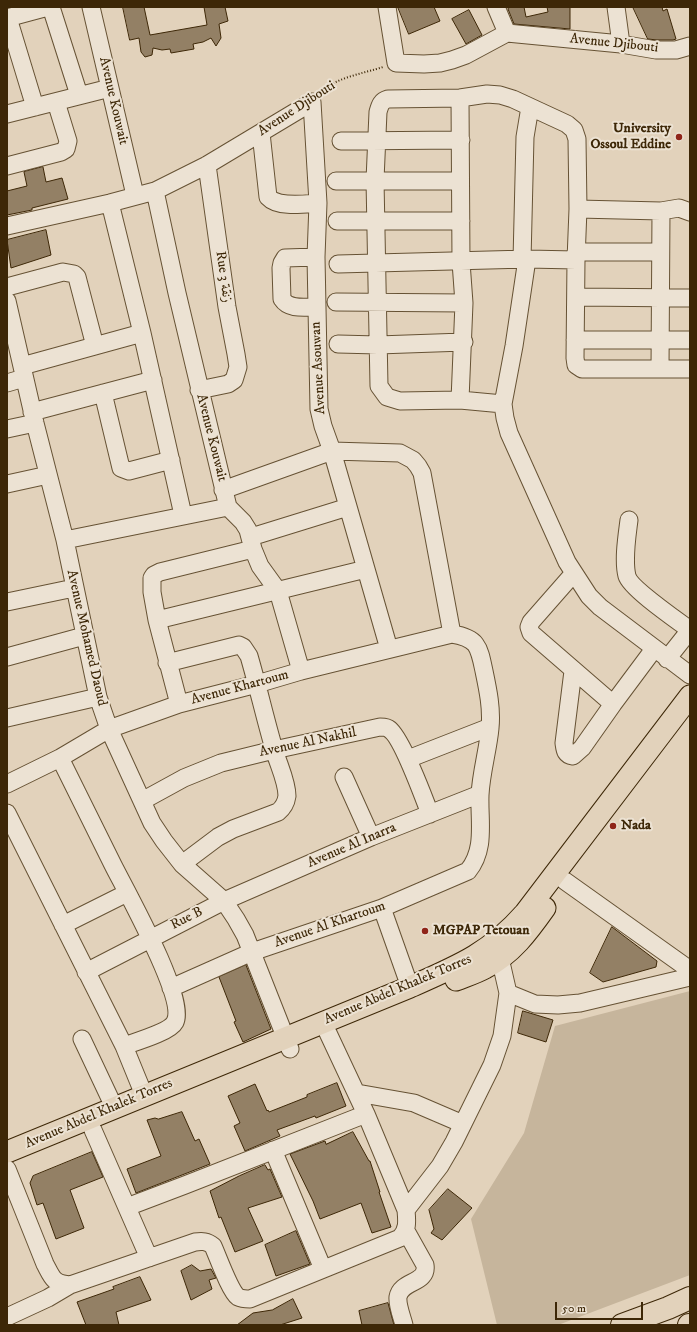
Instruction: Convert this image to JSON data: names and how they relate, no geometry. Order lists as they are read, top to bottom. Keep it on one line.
{"streets":{"main road":["Avenue Abdel Khalek Torres"],"street":["Avenue Djibouti","Avenue Kouwait","Rue 3 زنقة","Avenue Asouwan","Avenue Mohamed Daoud","Avenue Khartoum","Avenue Al Nakhil","Avenue Al Inarra","Rue B","Avenue Al Khartoum"]},"crossings":[["Avenue Djibouti","Avenue Kouwait"],["Avenue Djibouti","Rue 3 زنقة"],["Avenue Djibouti","Avenue Asouwan"],["Avenue Kouwait","Rue 3 زنقة"],["Avenue Kouwait","Avenue Khartoum"],["Avenue Asouwan","Avenue Khartoum"],["Avenue Mohamed Daoud","Avenue Khartoum"],["Avenue Mohamed Daoud","Avenue Al Nakhil"],["Avenue Mohamed Daoud","Avenue Al Inarra"],["Avenue Mohamed Daoud","Rue B"],["Avenue Mohamed Daoud","Avenue Al Khartoum"],["Avenue Mohamed Daoud","Avenue Abdel Khalek Torres"],["Avenue Al Nakhil","Avenue Al Inarra"],["Avenue Al Inarra","Rue B"],["Avenue Al Inarra","Avenue Al Khartoum"]],"places":["University Ossoul Eddine","Nada","MGPAP Tetouan"],"scale_bar":"50 m"}
